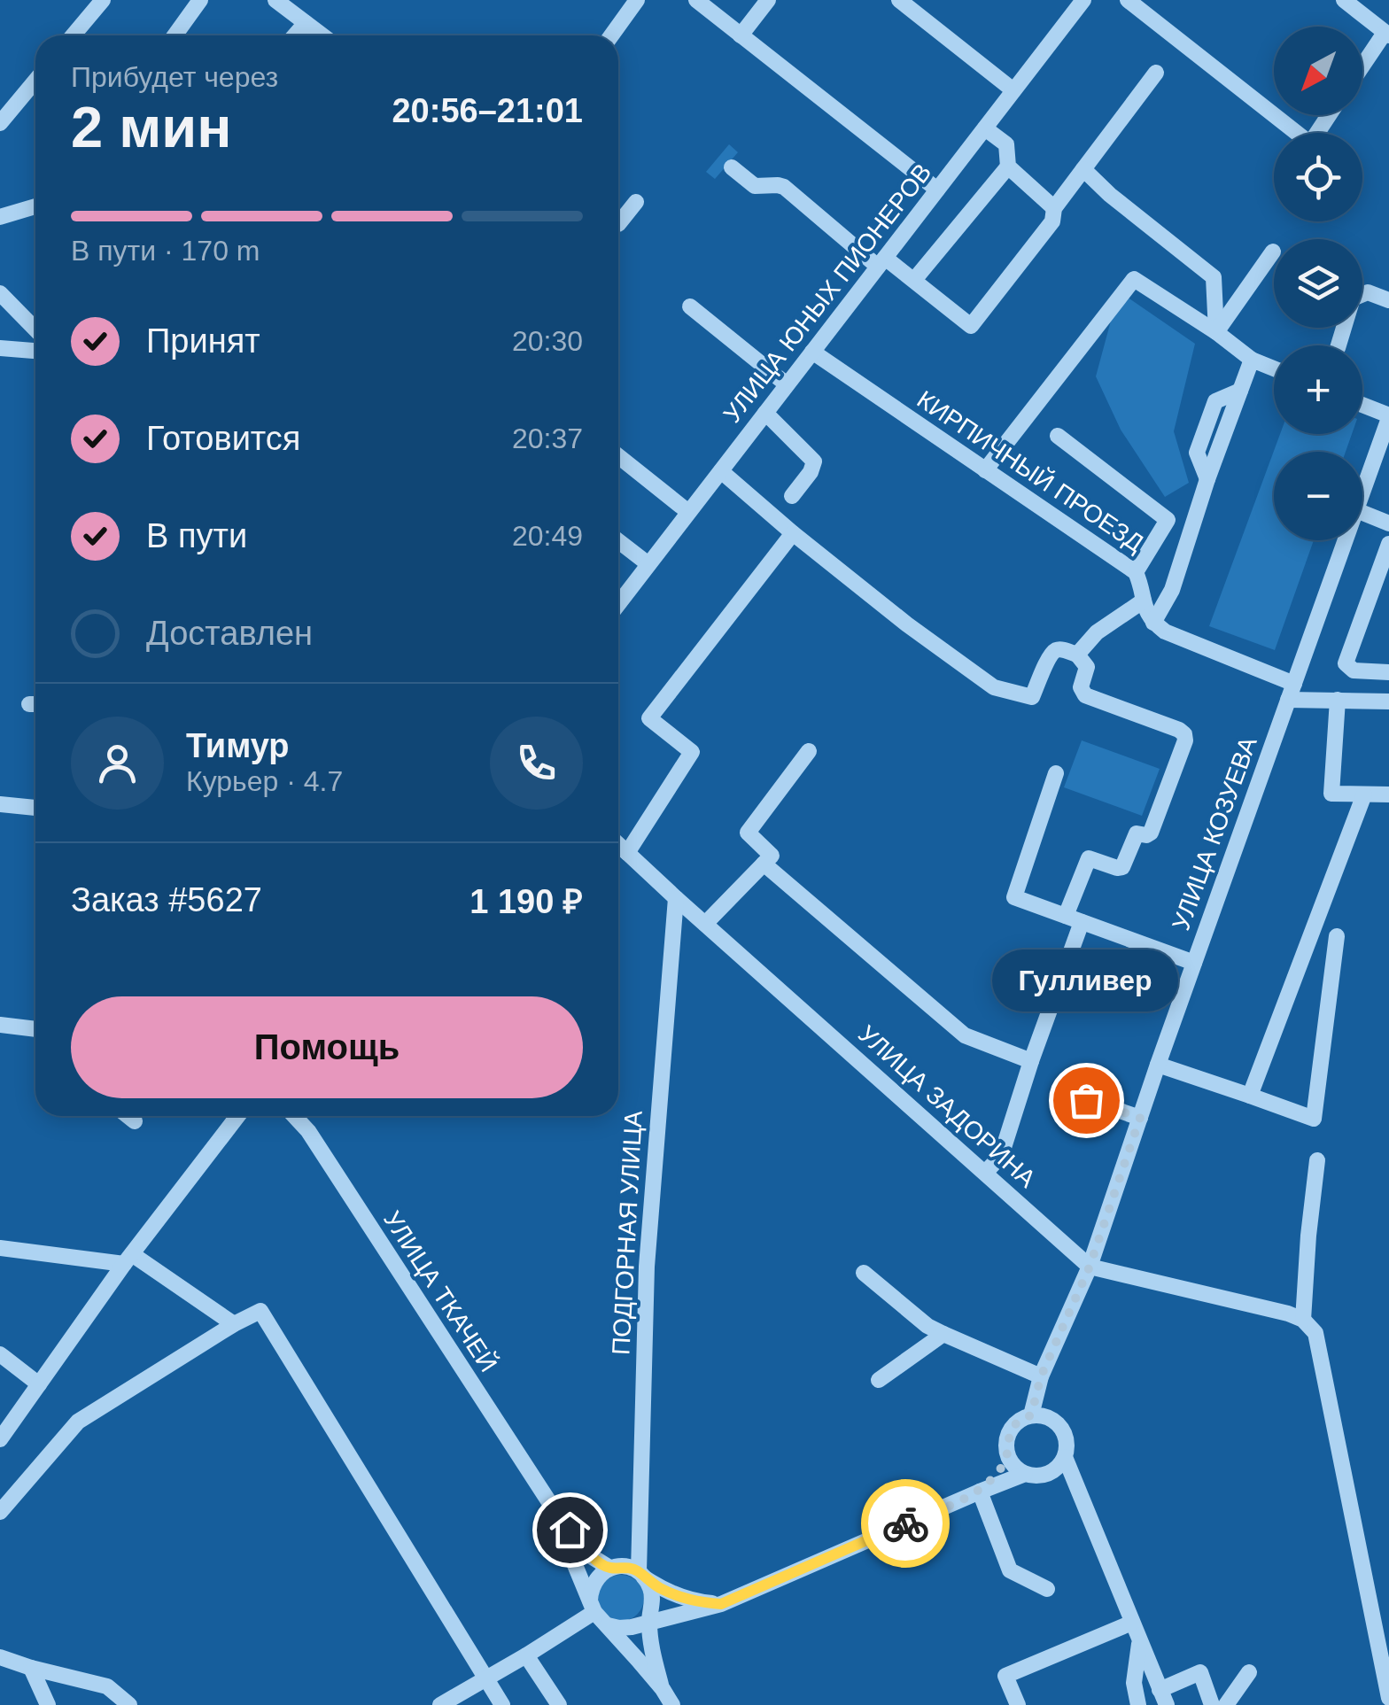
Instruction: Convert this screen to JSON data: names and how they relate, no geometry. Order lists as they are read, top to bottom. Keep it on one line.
{"streets":{"street":["УЛИЦА ЮНЫХ ПИОНЕРОВ","КИРПИЧНЫЙ ПРОЕЗД","УЛИЦА КОЗУЕВА","УЛИЦА ЗАДОРИНА","ПОДГОРНАЯ УЛИЦА","УЛИЦА ТКАЧЕЙ"]},"crossings":[["УЛИЦА ЮНЫХ ПИОНЕРОВ","КИРПИЧНЫЙ ПРОЕЗД"],["УЛИЦА КОЗУЕВА","УЛИЦА ЗАДОРИНА"],["УЛИЦА КОЗУЕВА","ПОДГОРНАЯ УЛИЦА"],["УЛИЦА КОЗУЕВА","УЛИЦА ТКАЧЕЙ"],["УЛИЦА ЗАДОРИНА","ПОДГОРНАЯ УЛИЦА"],["ПОДГОРНАЯ УЛИЦА","УЛИЦА ТКАЧЕЙ"]],"places":["Гулливер"],"north":"bottom left","page":{"map_buttons":["+","−"],"heading":["2 мин","Прибудет через","20:56–21:01"],"panel":["Тимур","Курьер · 4.7","Заказ #5627","1 190 ₽"],"bar":"В пути · 170 m","list":[["Принят","20:30"],["Готовится","20:37"],["В пути","20:49"],"Доставлен"],"bubble":"Гулливер","buttons":"Помощь"}}
